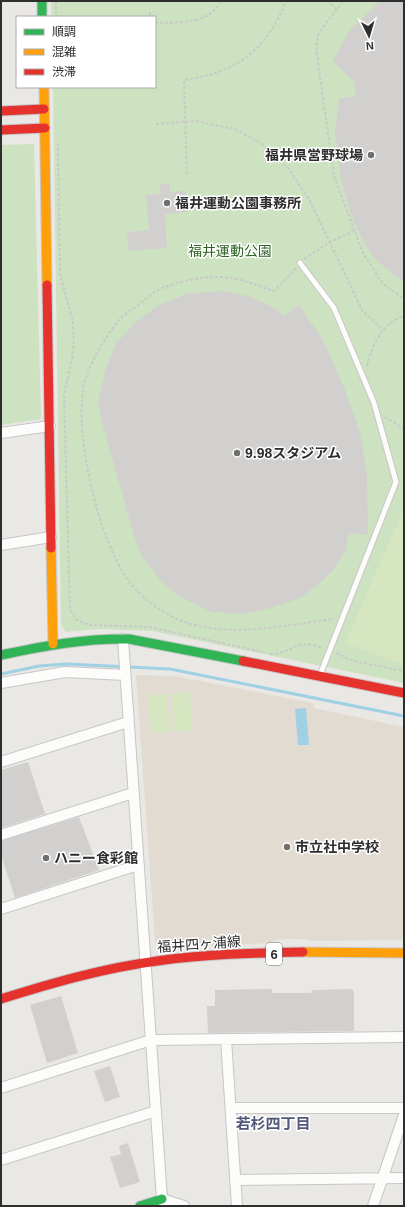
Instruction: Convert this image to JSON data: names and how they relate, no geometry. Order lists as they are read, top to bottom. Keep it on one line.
{"streets":{"street":["福井四ヶ浦線","6"]},"districts":["若杉四丁目"],"parks":["福井運動公園"],"places":["福井県営野球場","福井運動公園事務所","9.98スタジアム","市立社中学校","ハニー食彩館"],"legend":["順調","混雑","渋滞"],"north":"bottom"}
